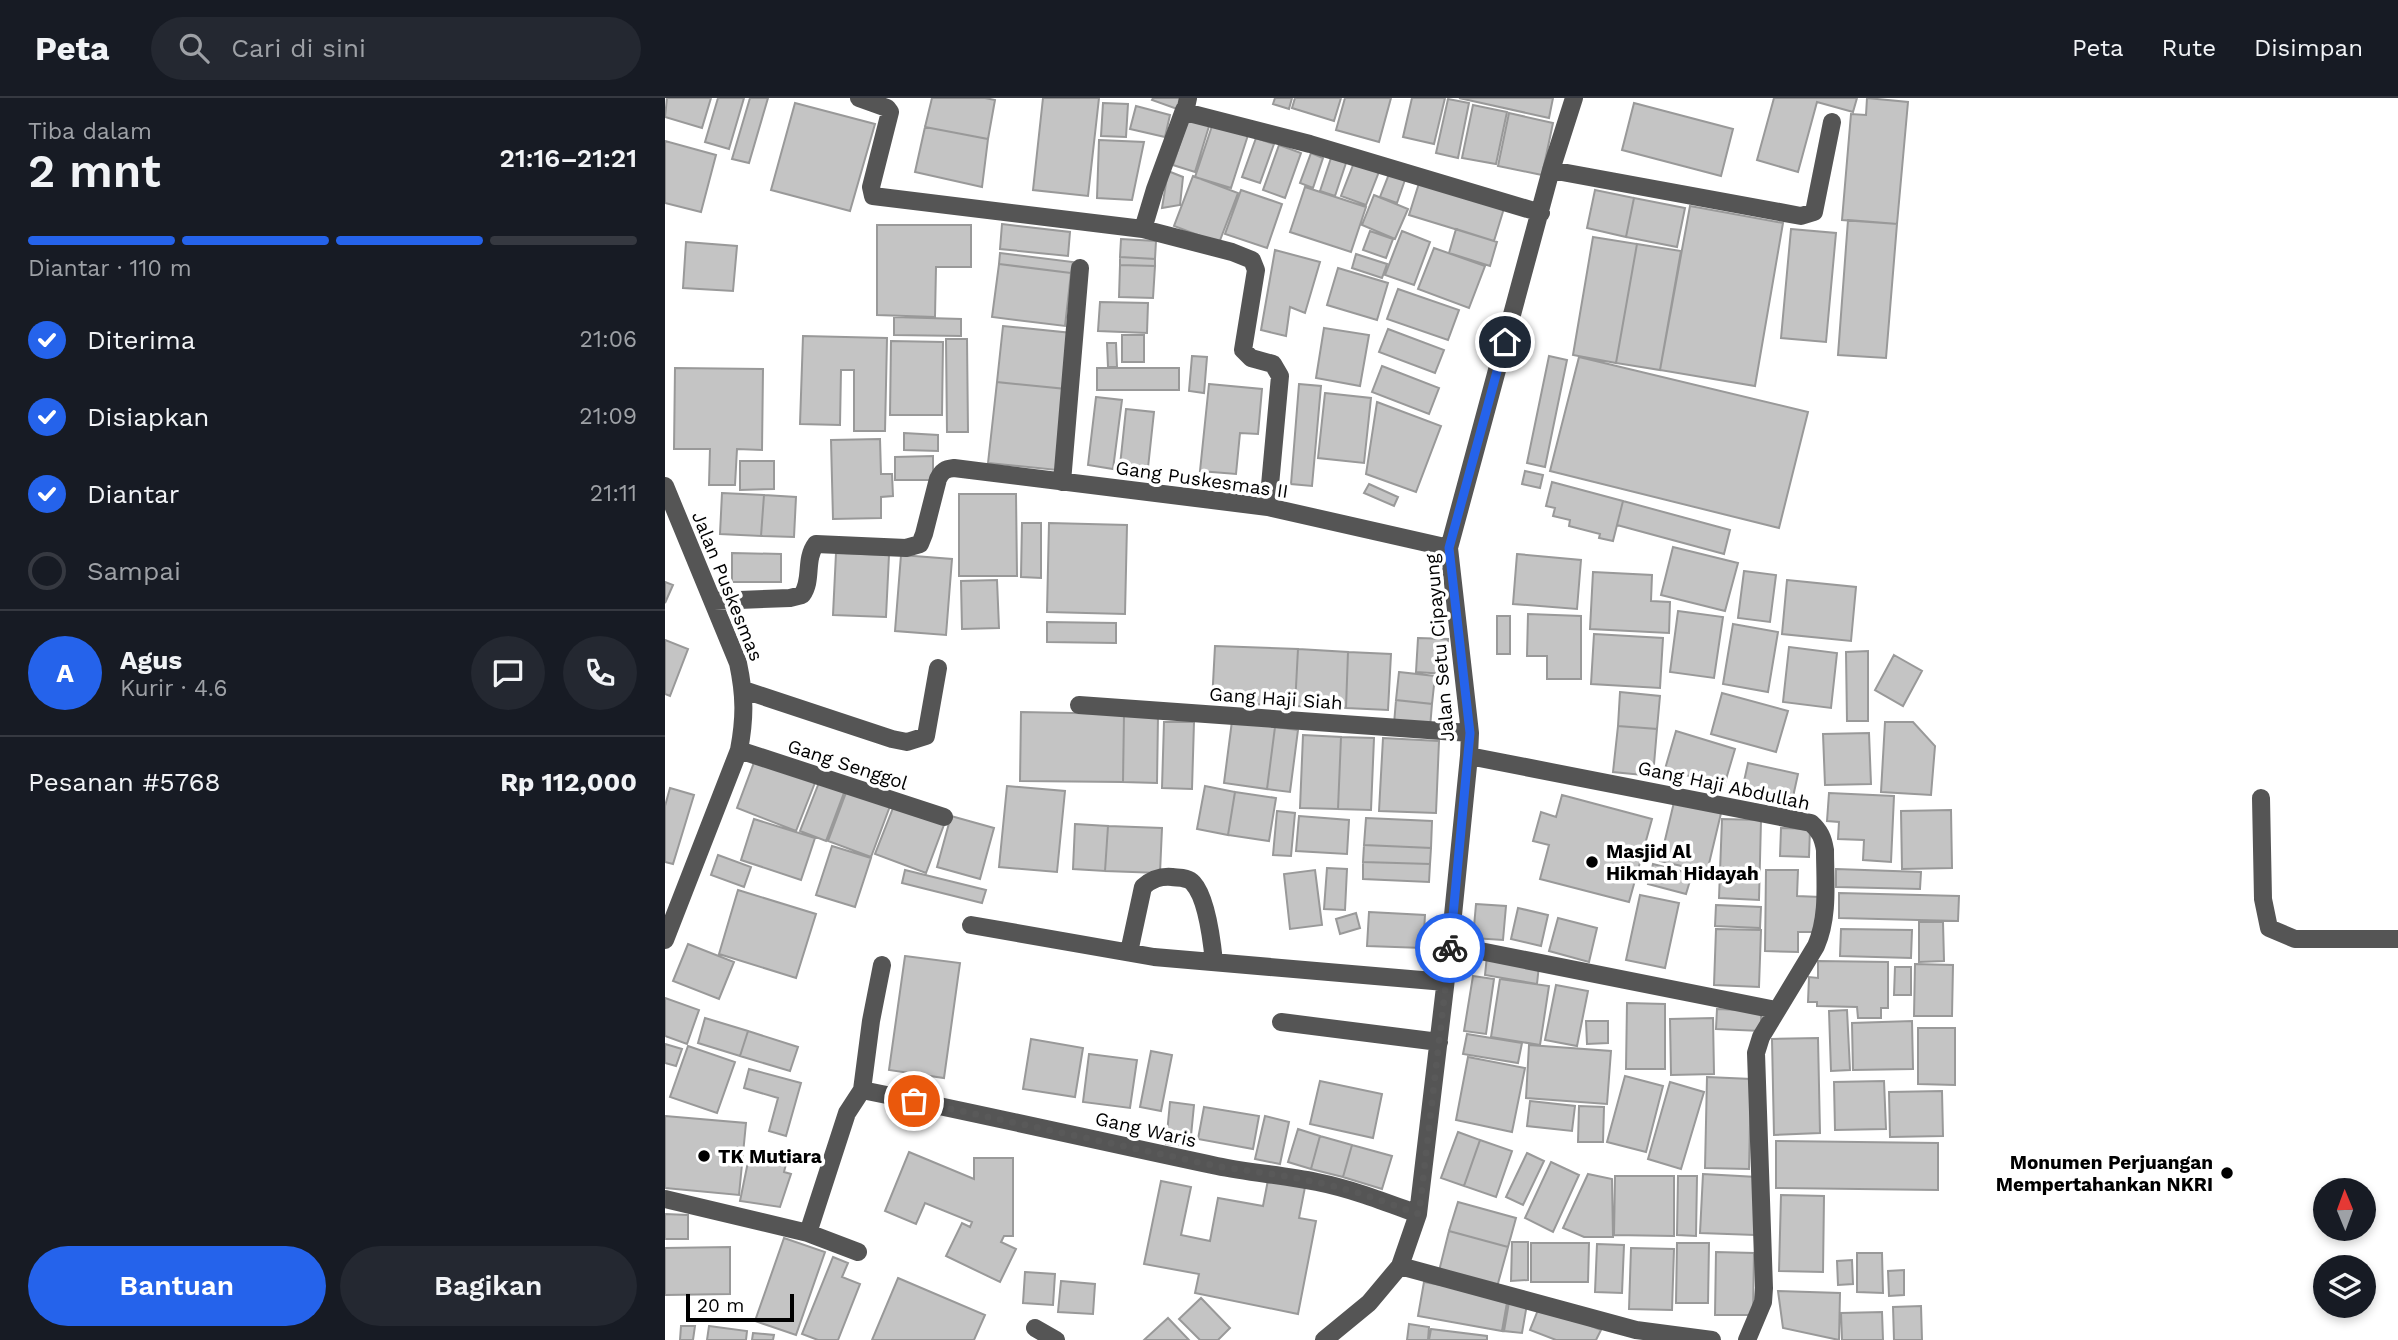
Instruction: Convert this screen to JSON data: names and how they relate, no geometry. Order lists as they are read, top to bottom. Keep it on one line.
{"streets":{"street":["Gang Puskesmas II","Jalan Puskesmas","Jalan Setu Cipayung","Gang Haji Siah","Gang Senggol","Gang Haji Abdullah","Gang Waris"]},"crossings":[["Gang Puskesmas II","Jalan Puskesmas"],["Gang Puskesmas II","Jalan Setu Cipayung"],["Jalan Puskesmas","Gang Senggol"],["Jalan Setu Cipayung","Gang Haji Siah"],["Jalan Setu Cipayung","Gang Haji Abdullah"],["Jalan Setu Cipayung","Gang Waris"]],"places":["Masjid Al Hikmah Hidayah","TK Mutiara","Monumen Perjuangan Mempertahankan NKRI"],"scale_bar":"20 m","north":"top","page":{"header":"Peta","search":"Cari di sini","nav":["Peta","Rute","Disimpan"],"heading":["2 mnt","Tiba dalam","21:16–21:21"],"panel":["Agus","Kurir · 4.6","Pesanan #5768","Rp 112,000"],"bar":"Diantar · 110 m","list":[["Diterima","21:06"],["Disiapkan","21:09"],["Diantar","21:11"],"Sampai"],"round":"A","buttons":["Bantuan","Bagikan"],"scale":"20 m"}}
